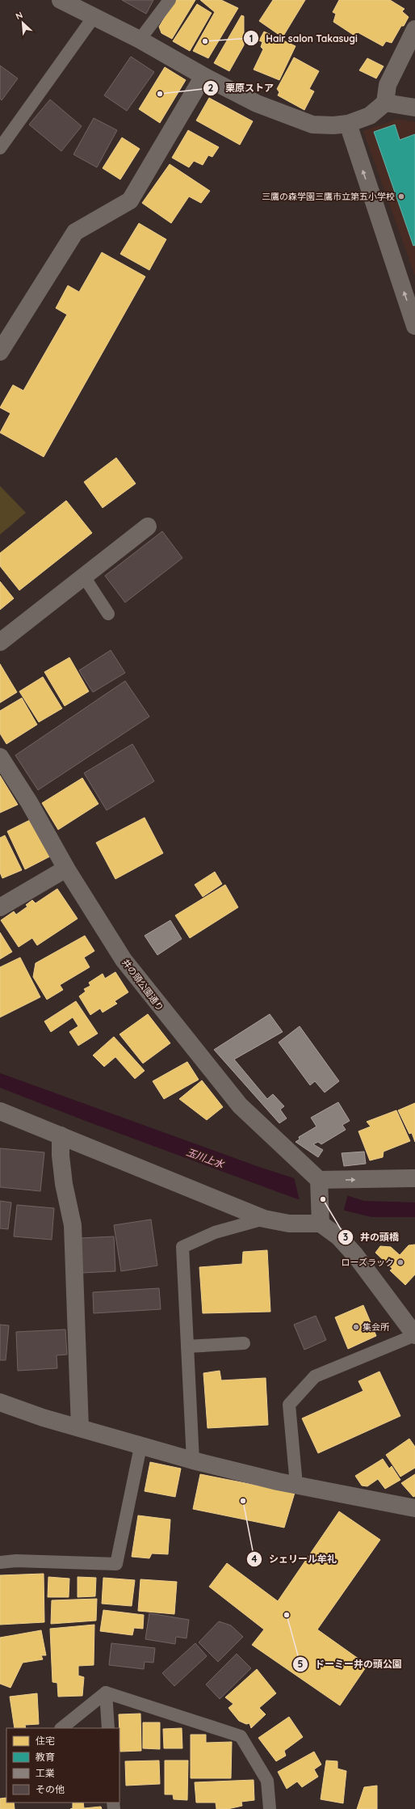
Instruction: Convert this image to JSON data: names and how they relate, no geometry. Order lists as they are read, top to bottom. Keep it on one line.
{"streets":{"street":["井の頭公園通り"]},"water":["玉川上水"],"places":["Hair salon Takasugi","栗原ストア","三鷹の森学園三鷹市立第五小学校","井の頭橋","ローズラック","集会所","シェリール牟礼","ドーミー井の頭公園"],"legend":["住宅","教育","工業","その他"],"north":"top left"}
